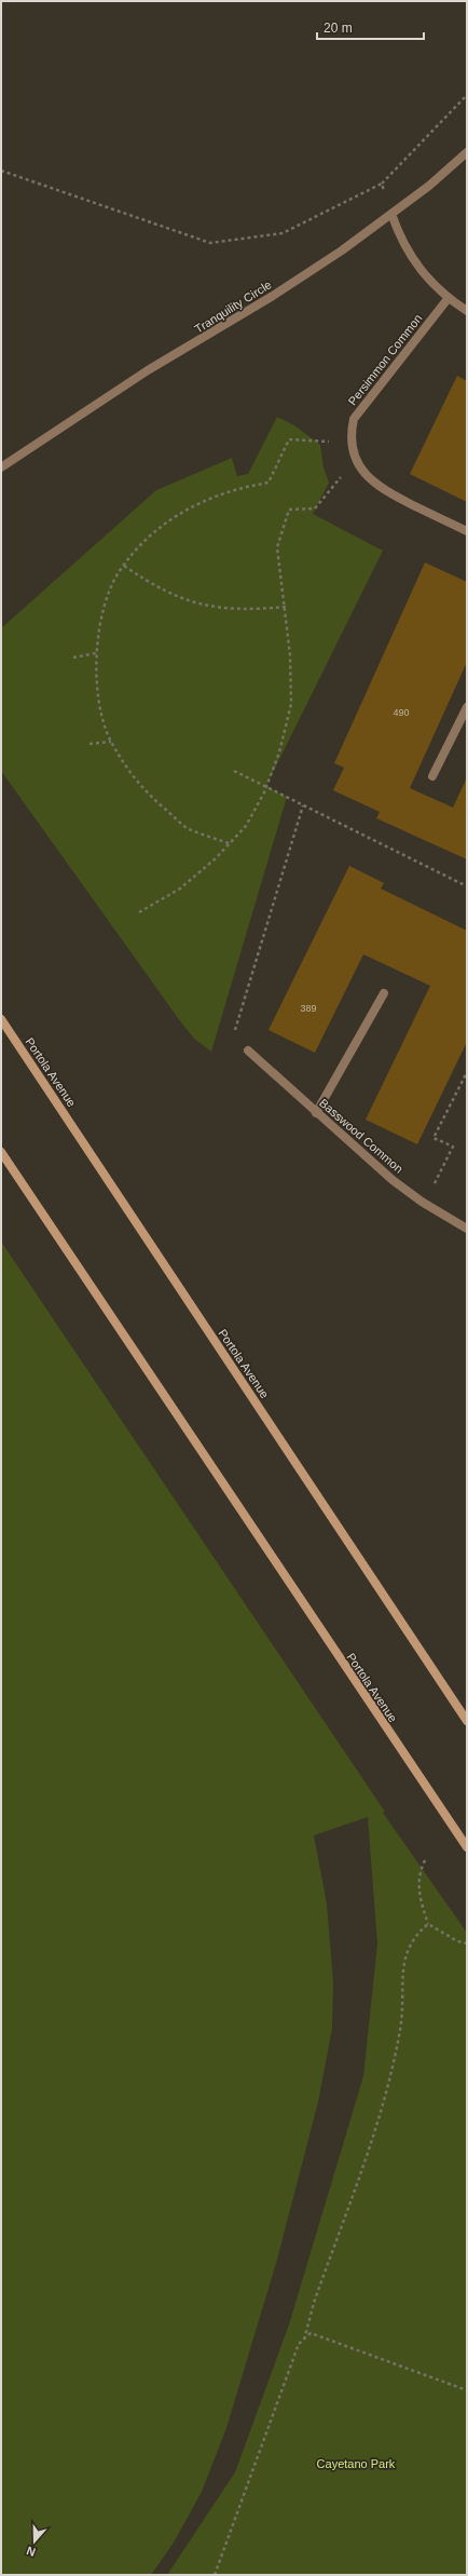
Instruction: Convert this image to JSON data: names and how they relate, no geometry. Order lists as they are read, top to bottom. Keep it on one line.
{"streets":{"main road":["Portola Avenue"],"street":["Tranquility Circle","Persimmon Common","Basswood Common"]},"parks":["Cayetano Park"],"house_numbers":["490","389"],"scale_bar":"20 m","north":"bottom"}
